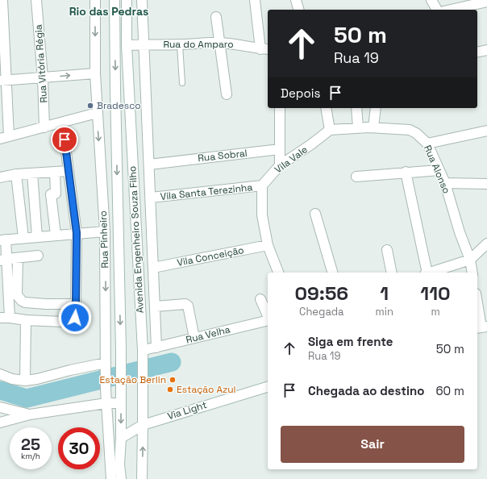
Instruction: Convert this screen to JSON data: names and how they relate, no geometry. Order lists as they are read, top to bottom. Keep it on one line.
{"streets":{"street":["Rua do Amparo","Rua Vitória Régia","Rua Sobral","Vila Vale","Rua Alonso","Vila Santa Terezinha","Rua Pinheiro","Avenida Engenheiro Souza Filho","Vila Conceição","Rua Velha","Via Light"]},"crossings":[["Rua do Amparo","Avenida Engenheiro Souza Filho"],["Vila Vale","Rua Alonso"],["Vila Vale","Vila Santa Terezinha"],["Avenida Engenheiro Souza Filho","Rua Velha"],["Avenida Engenheiro Souza Filho","Via Light"]],"districts":["Rio das Pedras"],"places":["Bradesco","Estação Berlin","Estação Azul"],"page":{"turn":["50 m","Rua 19"],"then":"Depois","eta":["09:56","Chegada","1","min","110","m"],"list":[{"name":"Siga em frente","note":"Rua 19","value":"50 m"},{"name":"Chegada ao destino","value":"60 m"}],"buttons":"Sair","speed":"25 km/h","limit":"30"}}
